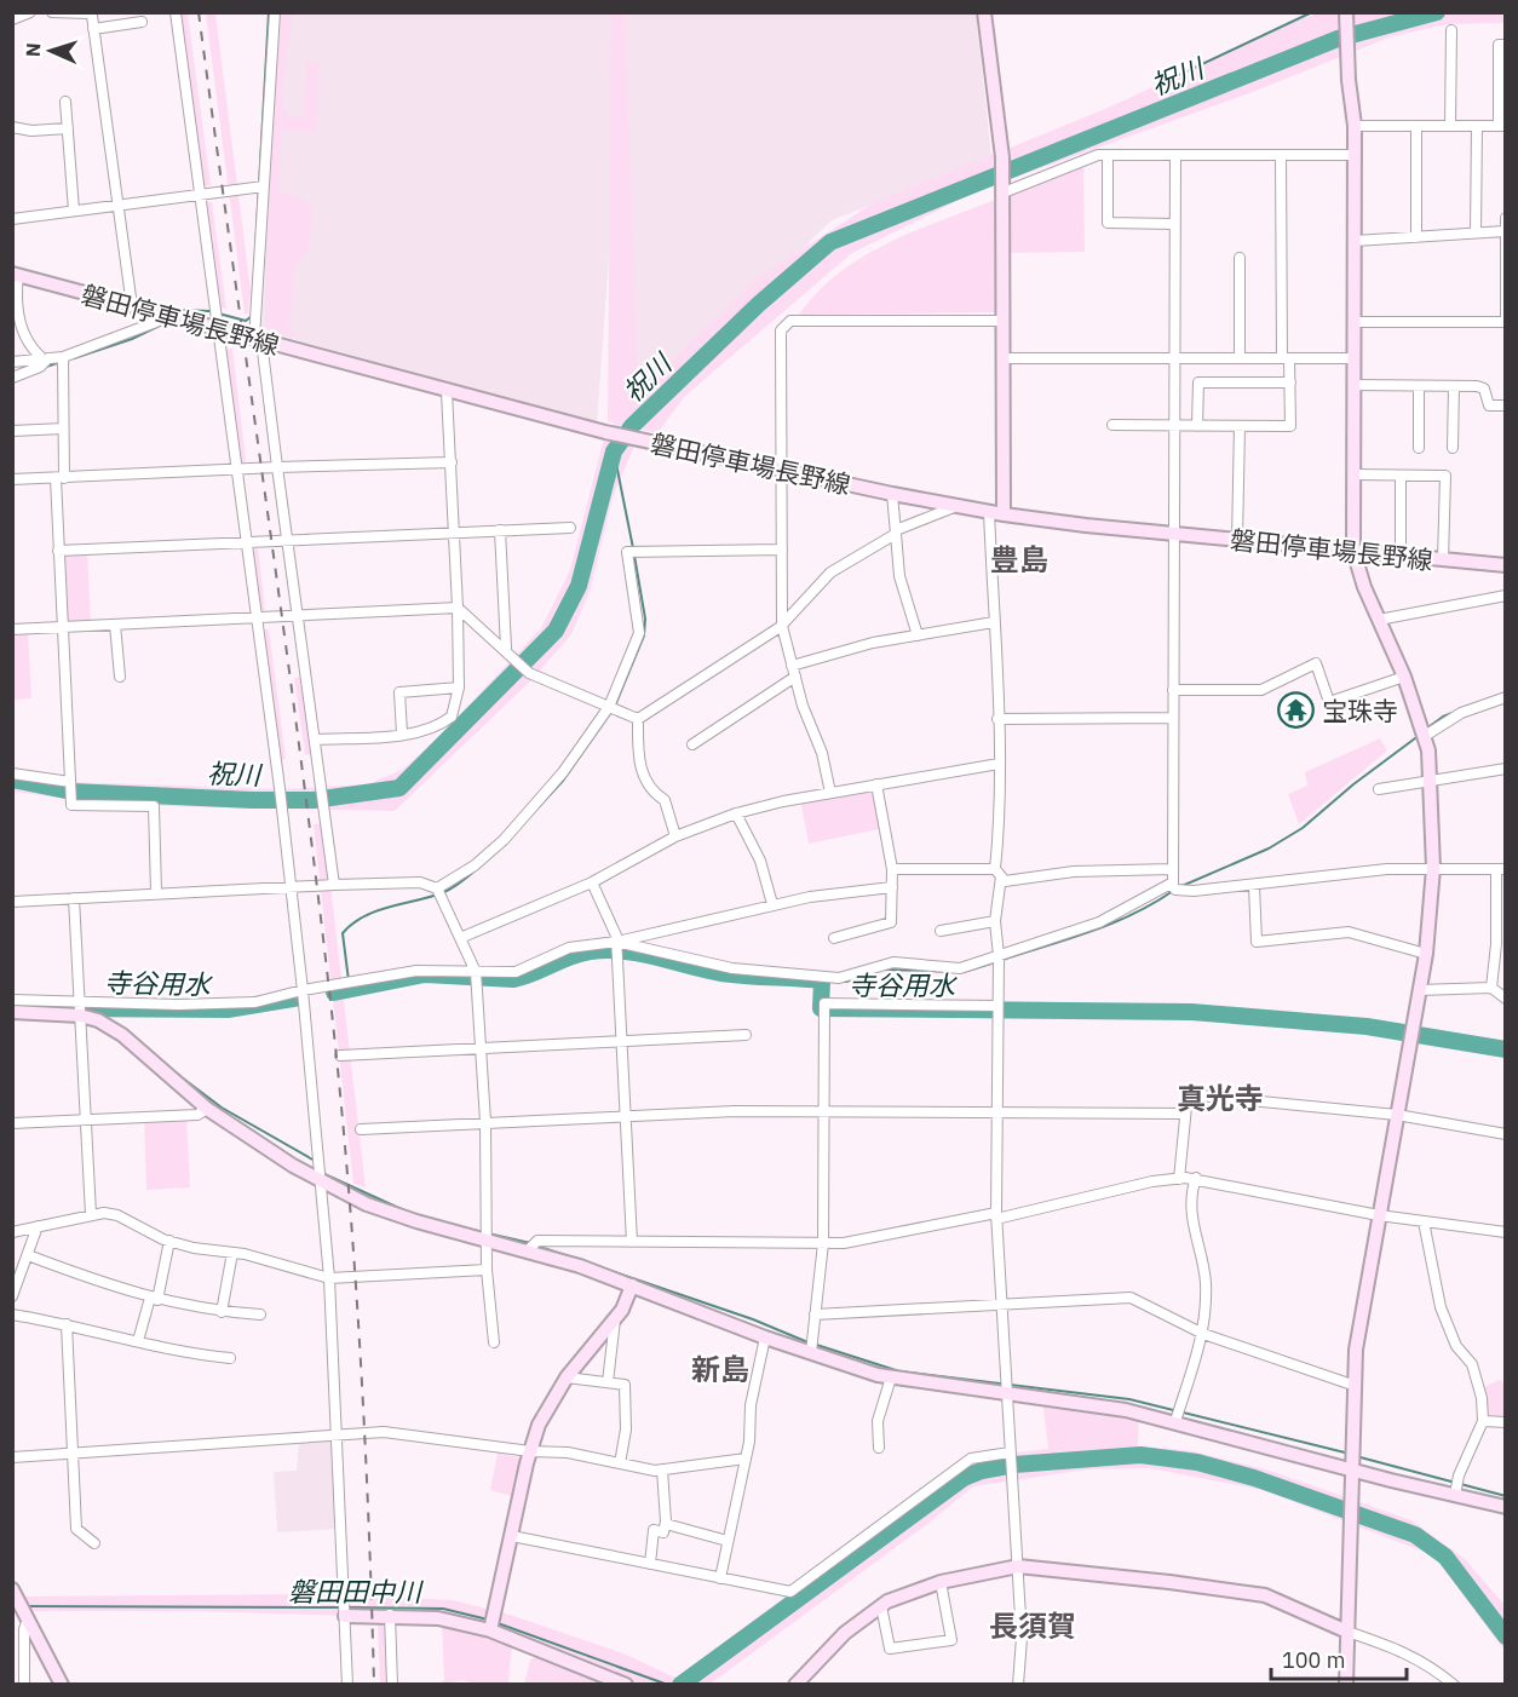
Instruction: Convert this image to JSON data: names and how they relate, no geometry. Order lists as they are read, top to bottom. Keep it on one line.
{"streets":{"street":["磐田停車場長野線"]},"districts":["豊島","真光寺","新島","長須賀"],"water":["祝川","寺谷用水","磐田田中川"],"places":{"temple":["宝珠寺"]},"scale_bar":"100 m","north":"left"}
